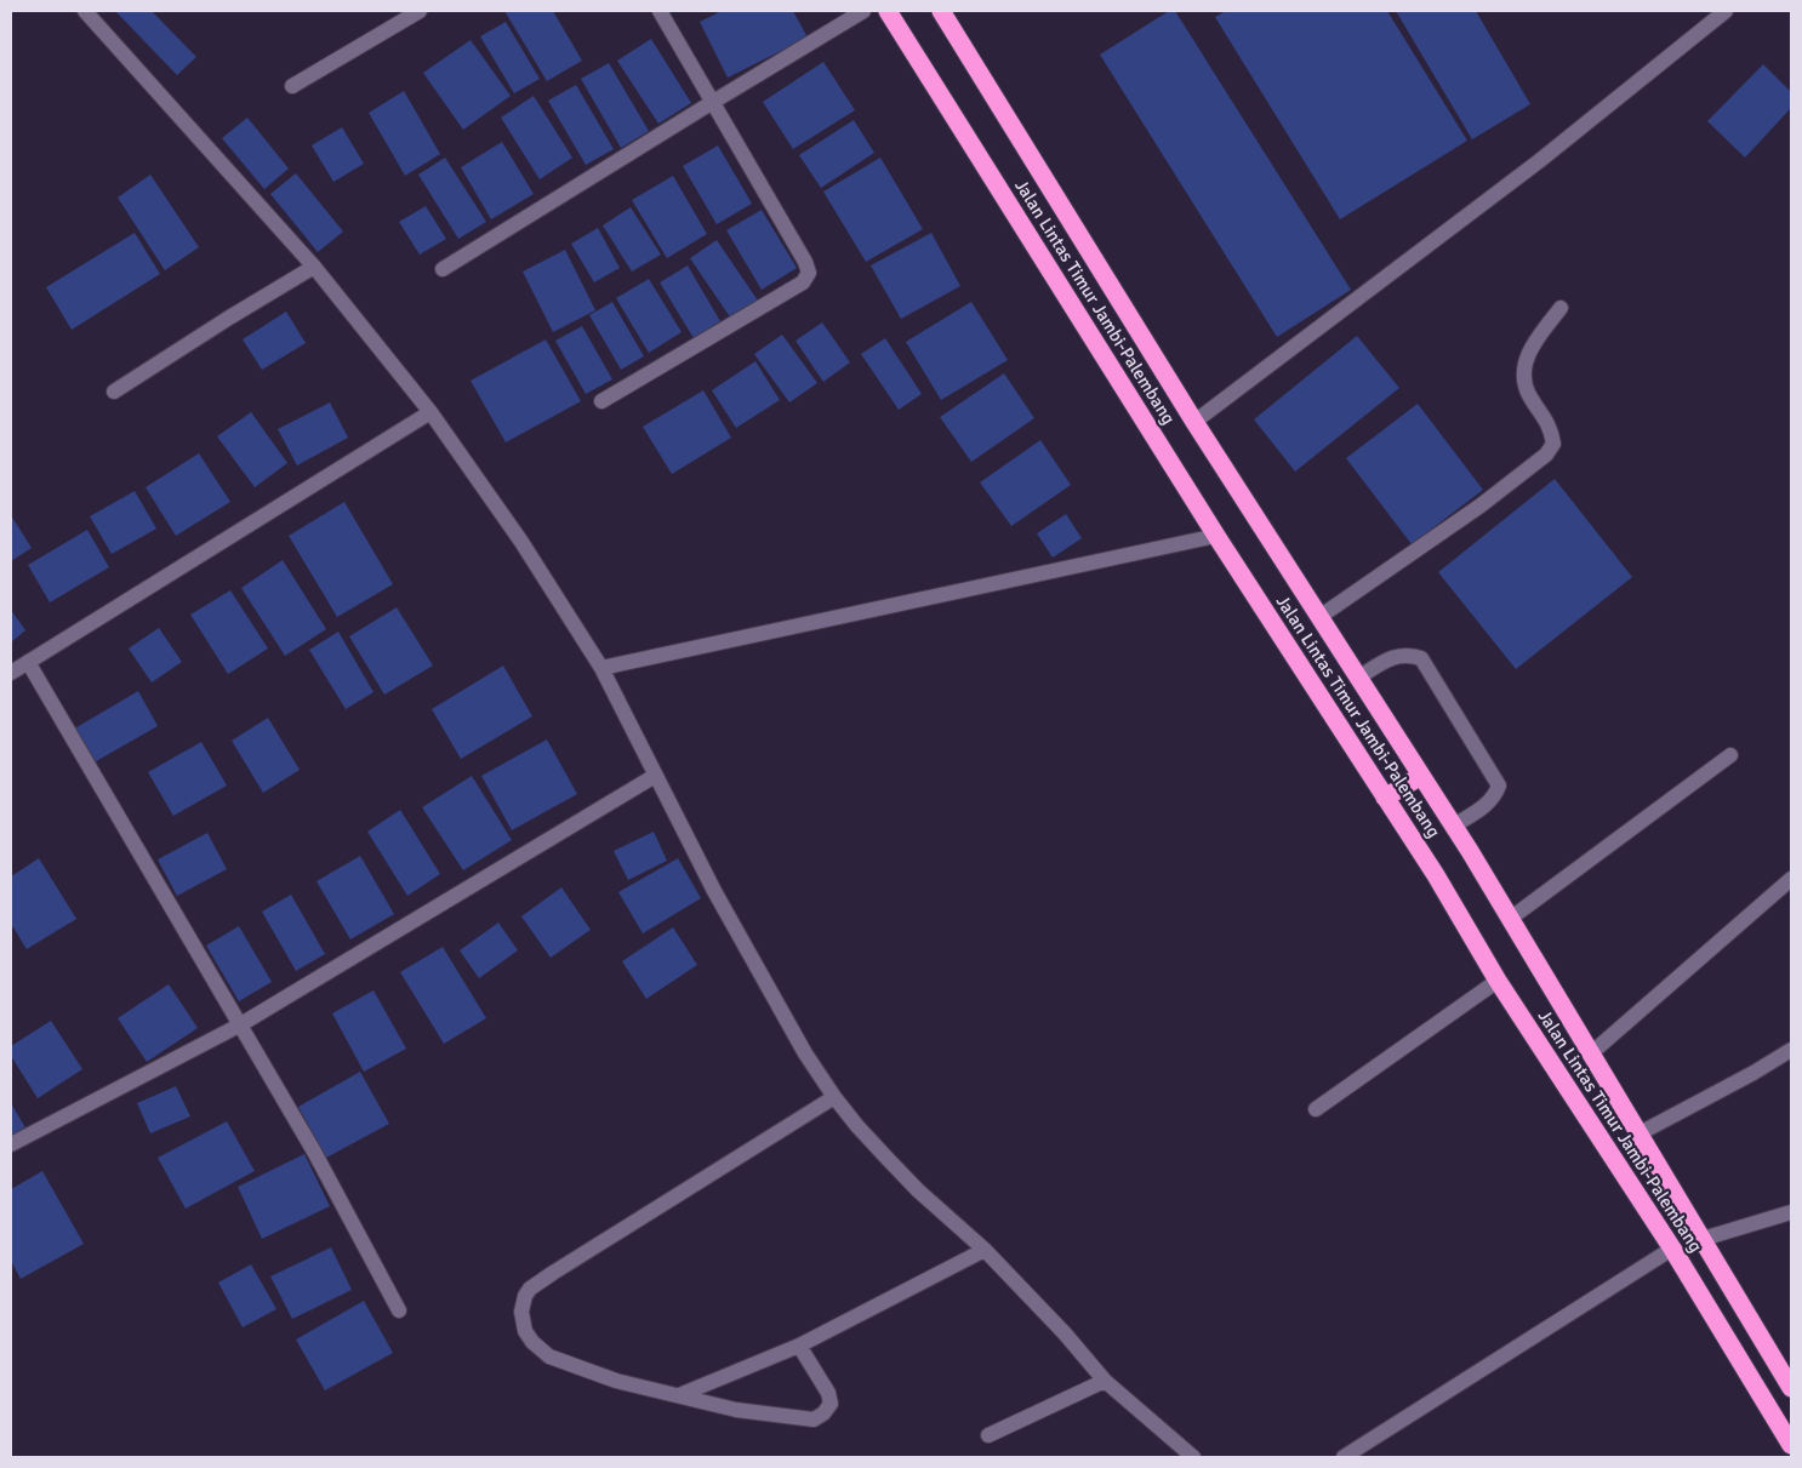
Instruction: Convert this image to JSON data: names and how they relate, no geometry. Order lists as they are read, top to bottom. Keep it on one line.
{"streets":{"highway":["Jalan Lintas Timur Jambi-Palembang"]}}
